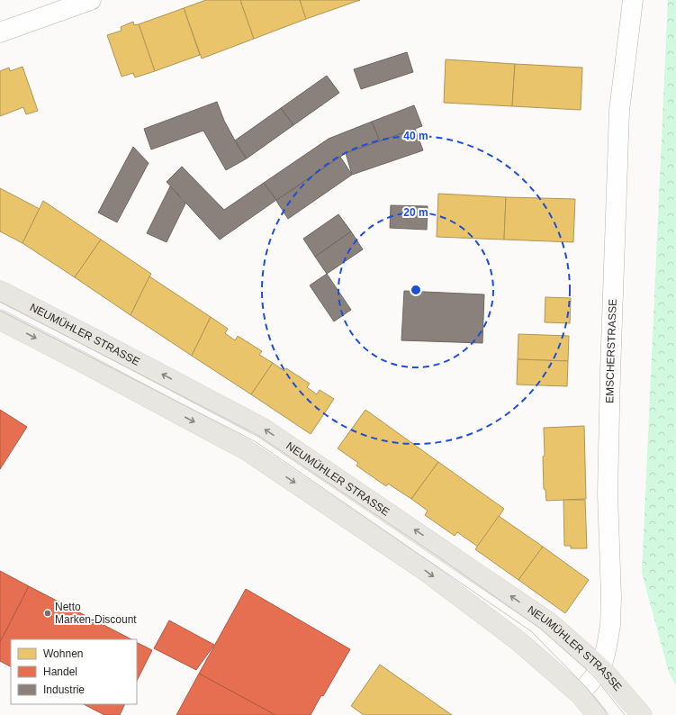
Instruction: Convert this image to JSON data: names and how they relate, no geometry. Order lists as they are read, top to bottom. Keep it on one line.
{"streets":{"main road":["NEUMÜHLER STRASSE"],"street":["EMSCHERSTRASSE"]},"crossings":[["NEUMÜHLER STRASSE","EMSCHERSTRASSE"]],"places":["Netto Marken-Discount"],"legend":["Wohnen","Handel","Industrie"],"rings":["40 m","20 m"]}
